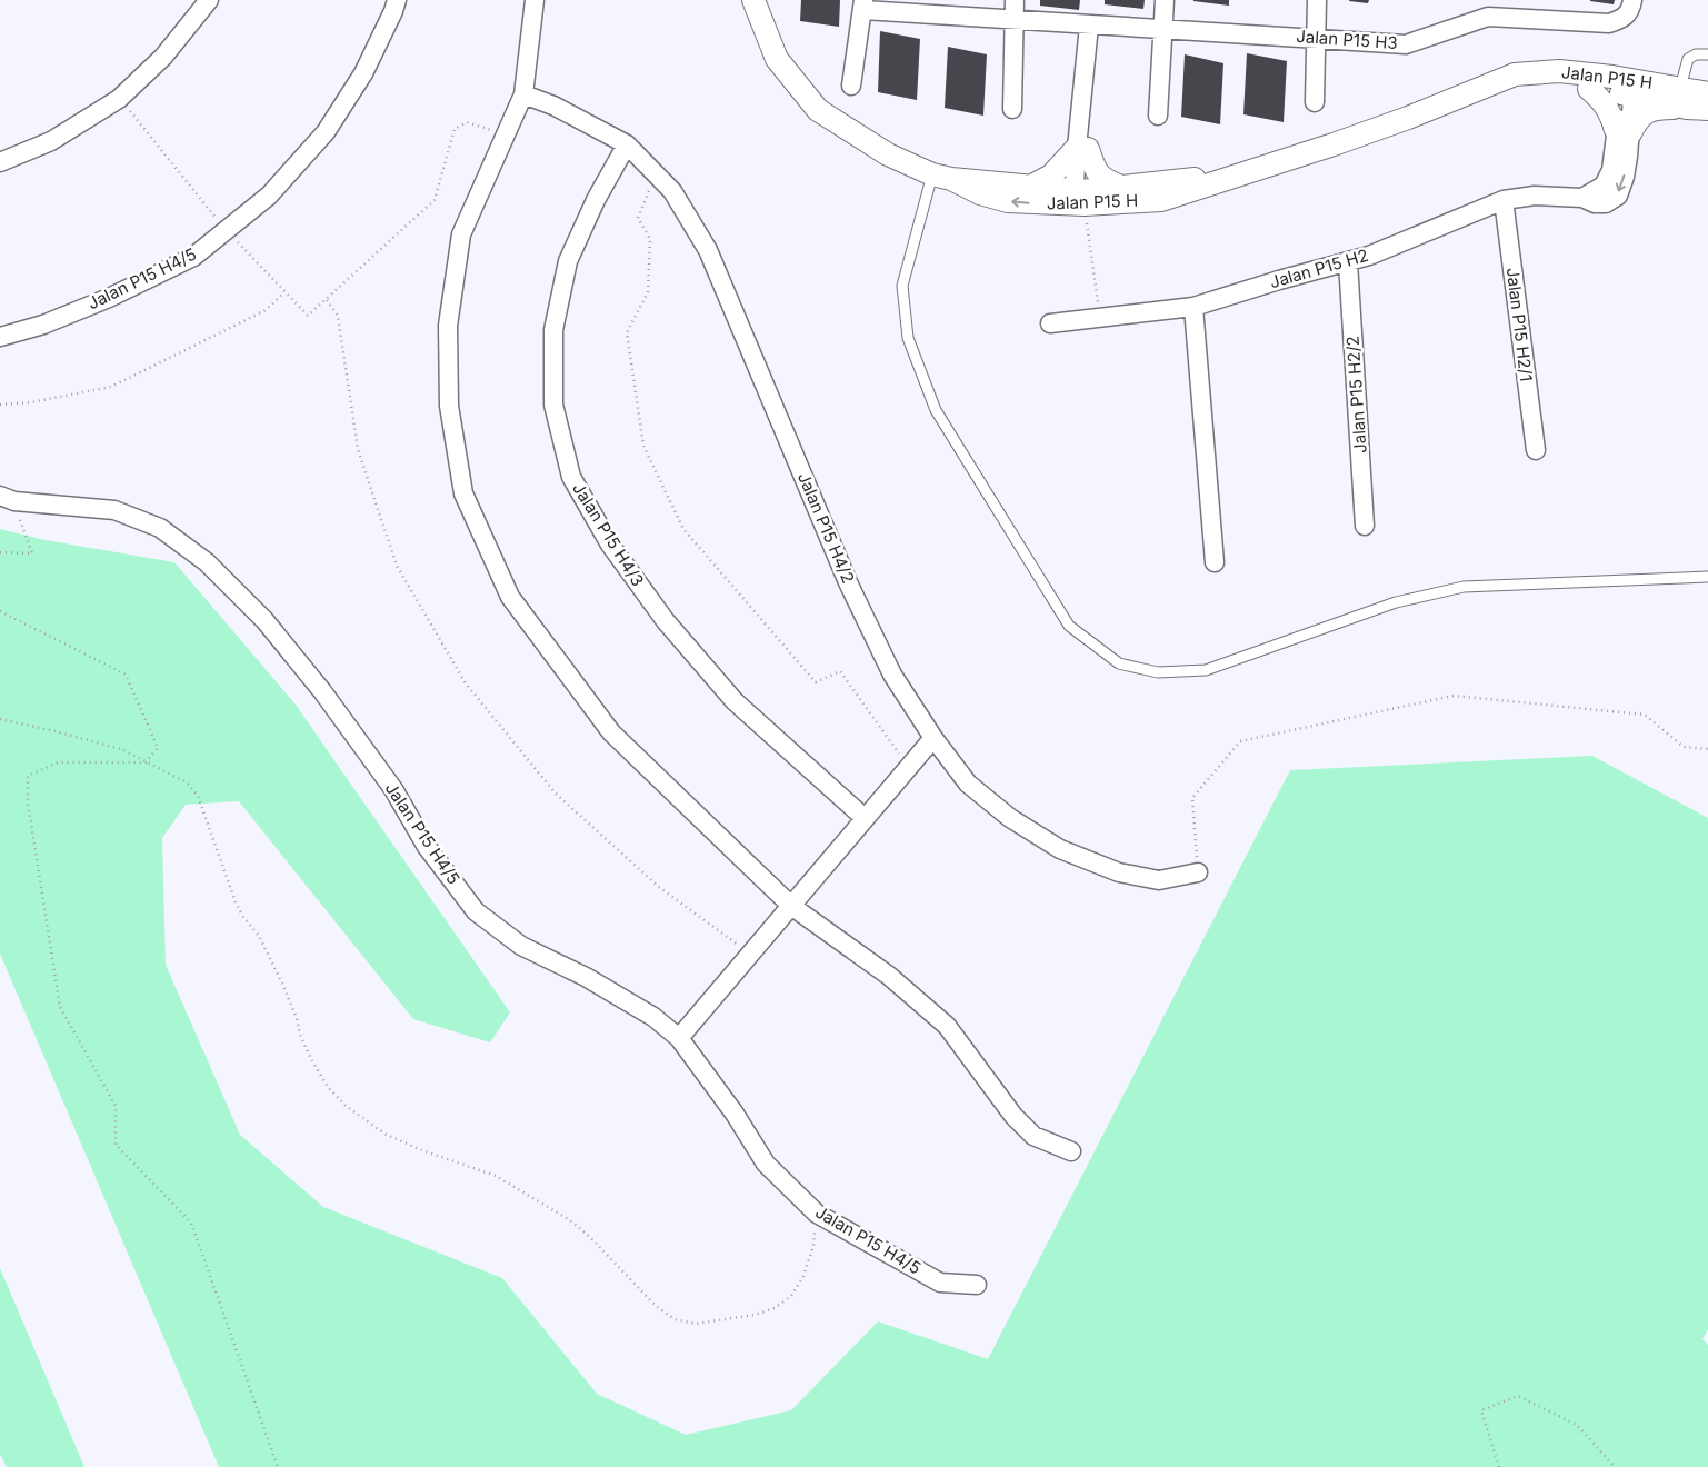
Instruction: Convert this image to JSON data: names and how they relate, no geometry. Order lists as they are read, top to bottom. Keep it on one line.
{"streets":{"street":["Jalan P15 H3","Jalan P15 H","Jalan P15 H2","Jalan P15 H4/5","Jalan P15 H2/1","Jalan P15 H2/2","Jalan P15 H4/2","Jalan P15 H4/3"]},"crossings":[["Jalan P15 H","Jalan P15 H2"],["Jalan P15 H2","Jalan P15 H2/1"],["Jalan P15 H2","Jalan P15 H2/2"],["Jalan P15 H4/2","Jalan P15 H4/3"]]}
